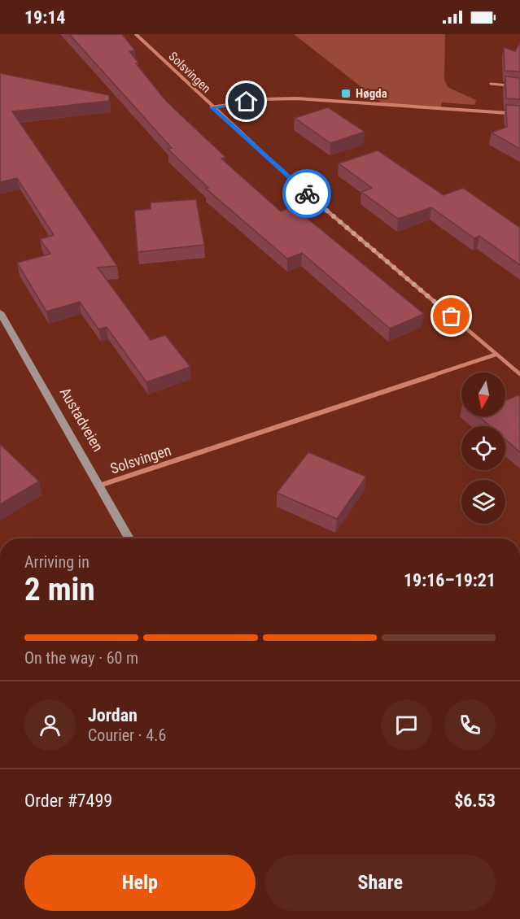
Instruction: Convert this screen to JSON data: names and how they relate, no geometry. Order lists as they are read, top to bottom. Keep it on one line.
{"streets":{"main road":["Austadveien"],"street":["Solsvingen"]},"crossings":[["Solsvingen","Austadveien"]],"places":{"transit":["Høgda"]},"north":"bottom","page":{"status":"19:14","heading":["2 min","Arriving in","19:16–19:21"],"panel":["Jordan","Courier · 4.6","Order #7499","$6.53"],"bar":"On the way · 60 m","buttons":["Help","Share"]}}
